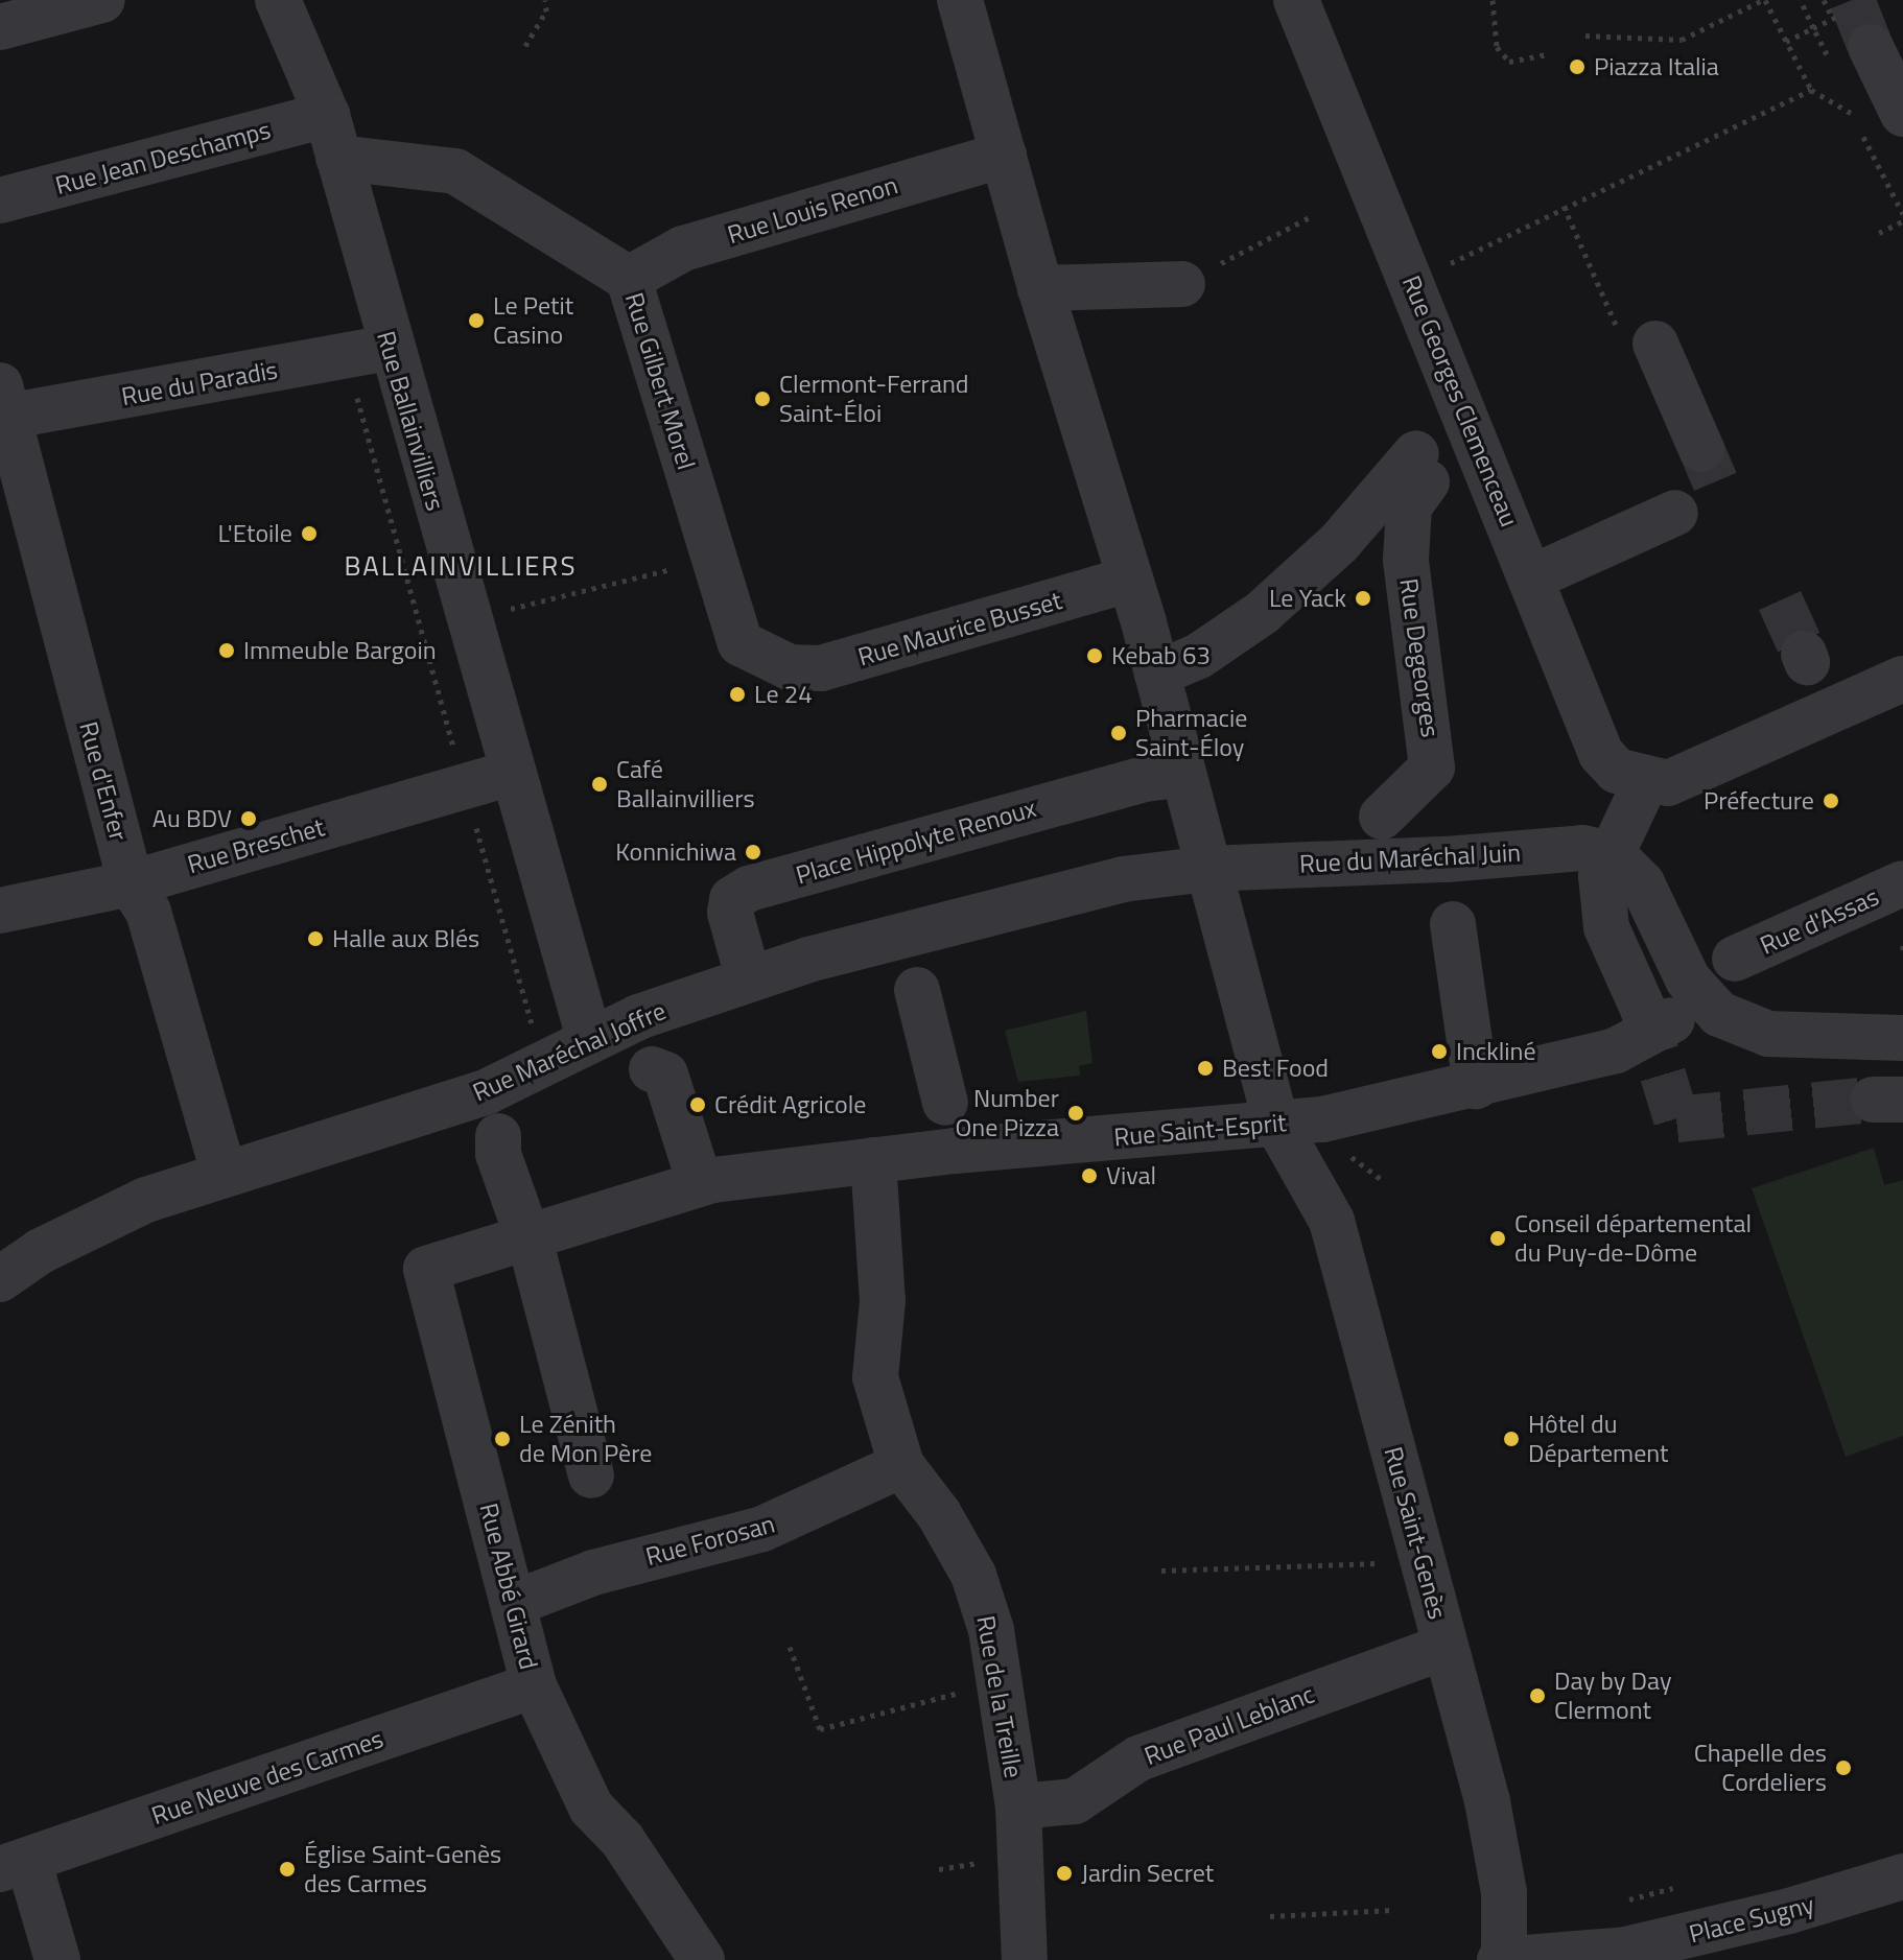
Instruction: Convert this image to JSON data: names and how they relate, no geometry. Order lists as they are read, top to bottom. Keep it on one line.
{"streets":{"street":["Rue Jean Deschamps","Rue Louis Renon","Rue Gilbert Morel","Rue du Paradis","Rue Georges Clemenceau","Rue Ballainvilliers","Rue Maurice Busset","Rue Degeorges","Rue d'Enfer","Place Hippolyte Renoux","Rue Breschet","Rue du Maréchal Juin","Rue d'Assas","Rue Maréchal Joffre","Rue Saint-Esprit","Rue Saint-Genès","Rue Forosan","Rue Abbé Girard","Rue de la Treille","Rue Paul Leblanc","Rue Neuve des Carmes","Place Sugny"]},"crossings":[["Rue Jean Deschamps","Rue Gilbert Morel"],["Rue Jean Deschamps","Rue Ballainvilliers"],["Rue Louis Renon","Rue Gilbert Morel"],["Rue Louis Renon","Rue Saint-Genès"],["Rue Gilbert Morel","Rue Ballainvilliers"],["Rue Gilbert Morel","Rue Maurice Busset"],["Rue du Paradis","Rue Ballainvilliers"],["Rue du Paradis","Rue d'Enfer"],["Rue Ballainvilliers","Rue Breschet"],["Rue Ballainvilliers","Rue Maréchal Joffre"],["Rue Maurice Busset","Rue Saint-Genès"],["Rue Degeorges","Rue Saint-Genès"],["Rue d'Enfer","Rue Breschet"],["Rue d'Enfer","Rue Maréchal Joffre"],["Place Hippolyte Renoux","Rue Maréchal Joffre"],["Place Hippolyte Renoux","Rue Saint-Genès"],["Rue du Maréchal Juin","Rue Maréchal Joffre"],["Rue du Maréchal Juin","Rue Saint-Genès"],["Rue Maréchal Joffre","Rue Saint-Genès"],["Rue Saint-Esprit","Rue Saint-Genès"],["Rue Saint-Esprit","Rue Abbé Girard"],["Rue Saint-Esprit","Rue de la Treille"],["Rue Saint-Genès","Rue Paul Leblanc"],["Rue Saint-Genès","Place Sugny"],["Rue Forosan","Rue Abbé Girard"],["Rue Forosan","Rue de la Treille"],["Rue Abbé Girard","Rue Neuve des Carmes"],["Rue de la Treille","Rue Paul Leblanc"]],"districts":["BALLAINVILLIERS"],"places":["Piazza Italia","Le Petit Casino","Clermont-Ferrand Saint-Éloi","L'Etoile","Le Yack","Immeuble Bargoin","Kebab 63","Le 24","Pharmacie Saint-Éloy","Café Ballainvilliers","Préfecture","Au BDV","Konnichiwa","Halle aux Blés","Inckliné","Best Food","Crédit Agricole","Number One Pizza","Vival","Conseil départemental du Puy-de-Dôme","Le Zénith de Mon Père","Hôtel du Département","Day by Day Clermont","Chapelle des Cordeliers","Église Saint-Genès des Carmes","Jardin Secret"]}
